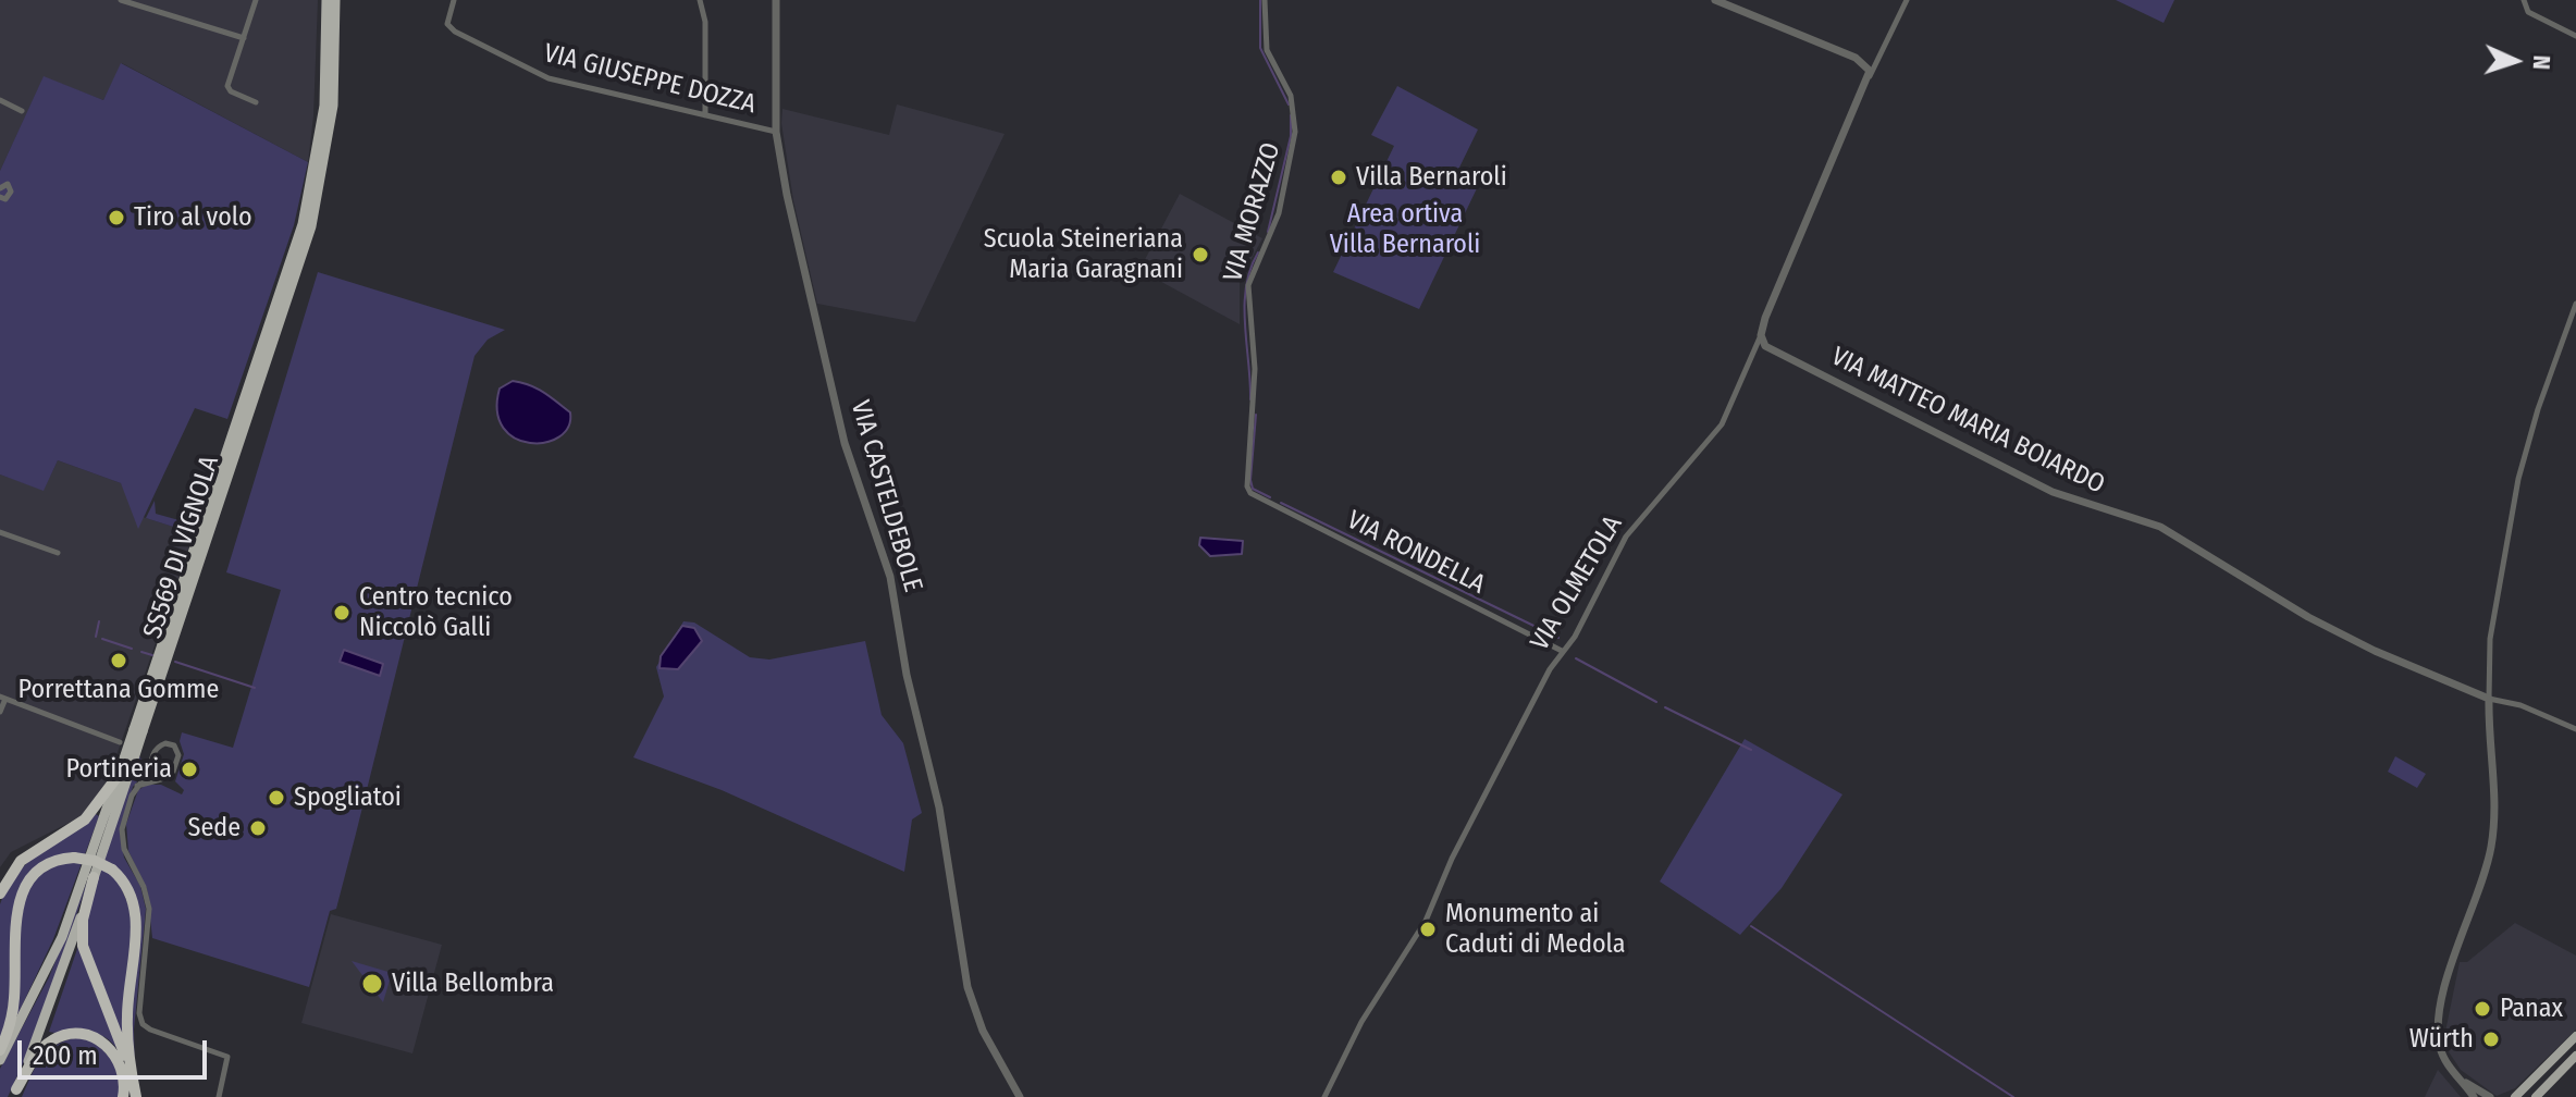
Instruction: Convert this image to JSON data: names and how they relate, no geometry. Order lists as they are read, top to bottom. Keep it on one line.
{"streets":{"highway":["SS569 DI VIGNOLA"],"street":["VIA GIUSEPPE DOZZA","VIA MORAZZO","VIA MATTEO MARIA BOIARDO","VIA CASTELDEBOLE","VIA RONDELLA","VIA OLMETOLA"]},"crossings":[["VIA GIUSEPPE DOZZA","VIA CASTELDEBOLE"],["VIA MORAZZO","VIA RONDELLA"],["VIA MATTEO MARIA BOIARDO","VIA OLMETOLA"],["VIA RONDELLA","VIA OLMETOLA"]],"parks":["Area ortiva Villa Bernaroli"],"places":["Villa Bernaroli","Tiro al volo","Scuola Steineriana Maria Garagnani","Centro tecnico Niccolò Galli","Porrettana Gomme","Portineria","Spogliatoi","Sede","Monumento ai Caduti di Medola","Villa Bellombra","Panax","Würth"],"scale_bar":"200 m","north":"right"}
